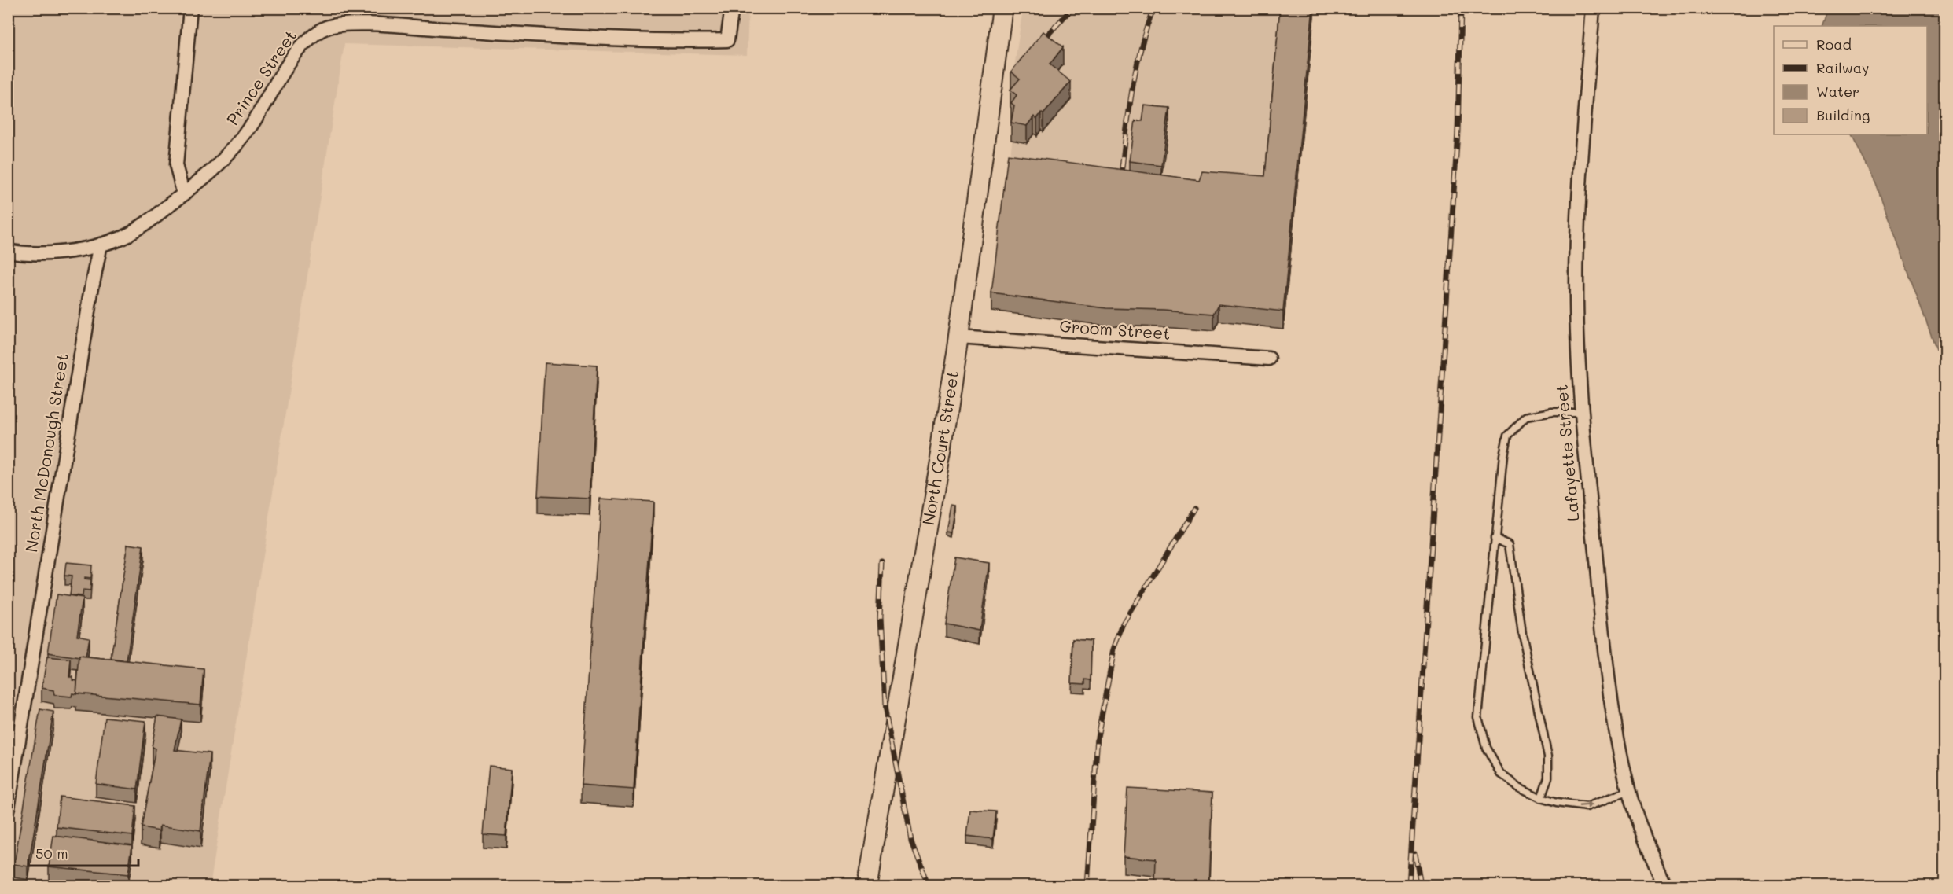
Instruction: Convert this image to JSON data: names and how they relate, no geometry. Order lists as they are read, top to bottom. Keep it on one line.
{"streets":{"main road":["North Court Street"],"street":["Prince Street","Groom Street","North McDonough Street","Lafayette Street"]},"crossings":[["Prince Street","North McDonough Street"],["Groom Street","North Court Street"]],"legend":["Road","Railway","Water","Building"],"scale_bar":"50 m"}
